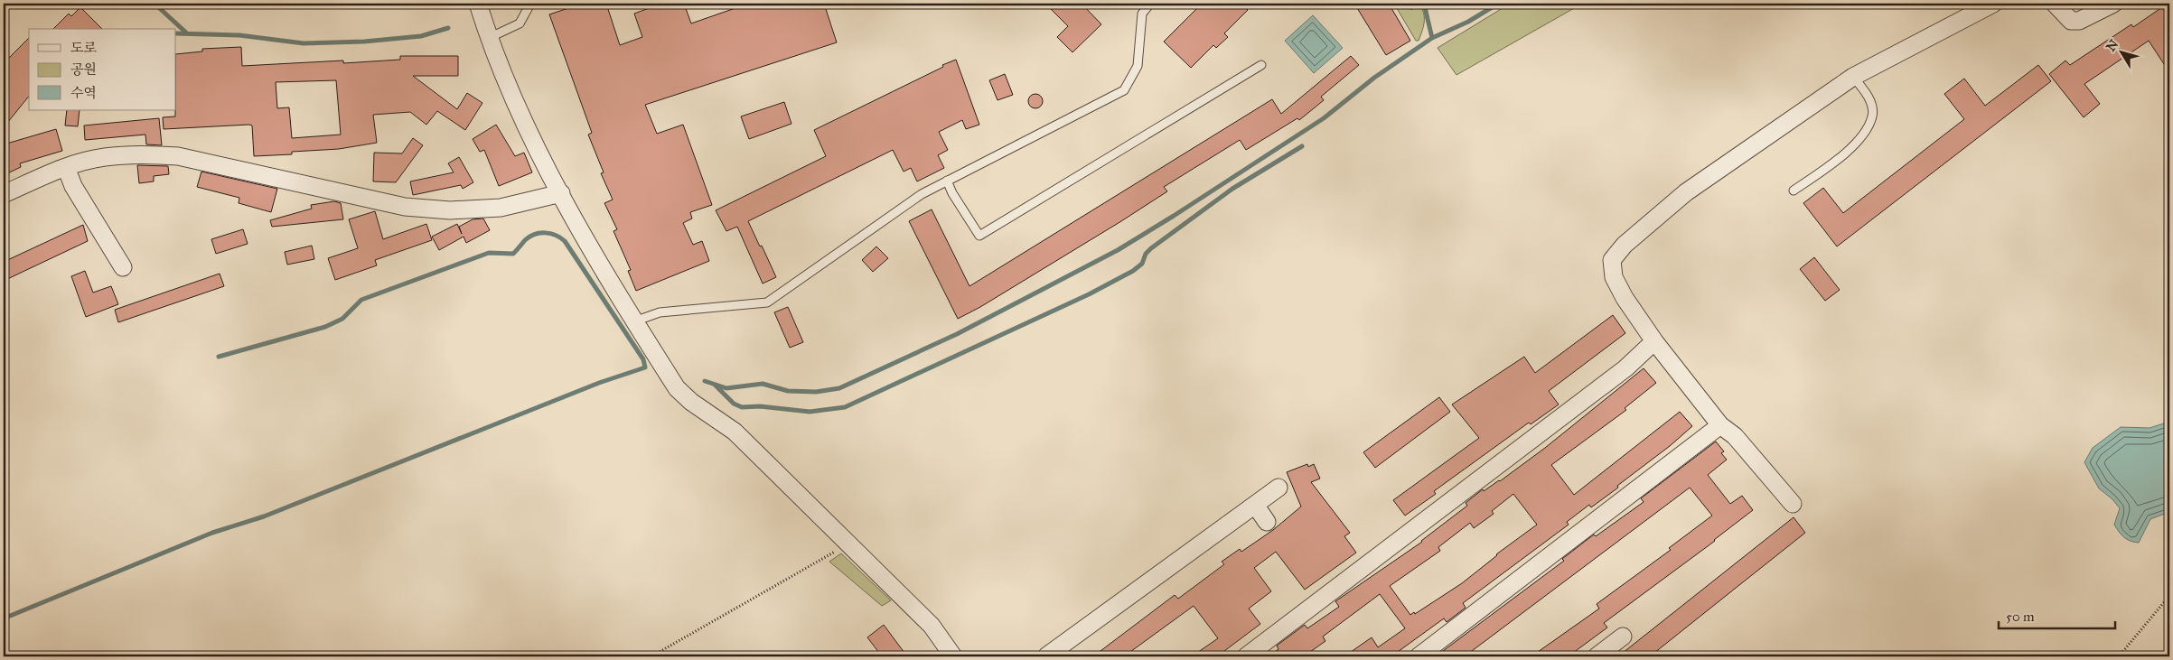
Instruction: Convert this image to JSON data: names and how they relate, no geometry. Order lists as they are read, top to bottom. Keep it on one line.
{"legend":["도로","공원","수역"],"scale_bar":"50 m","north":"top left"}
